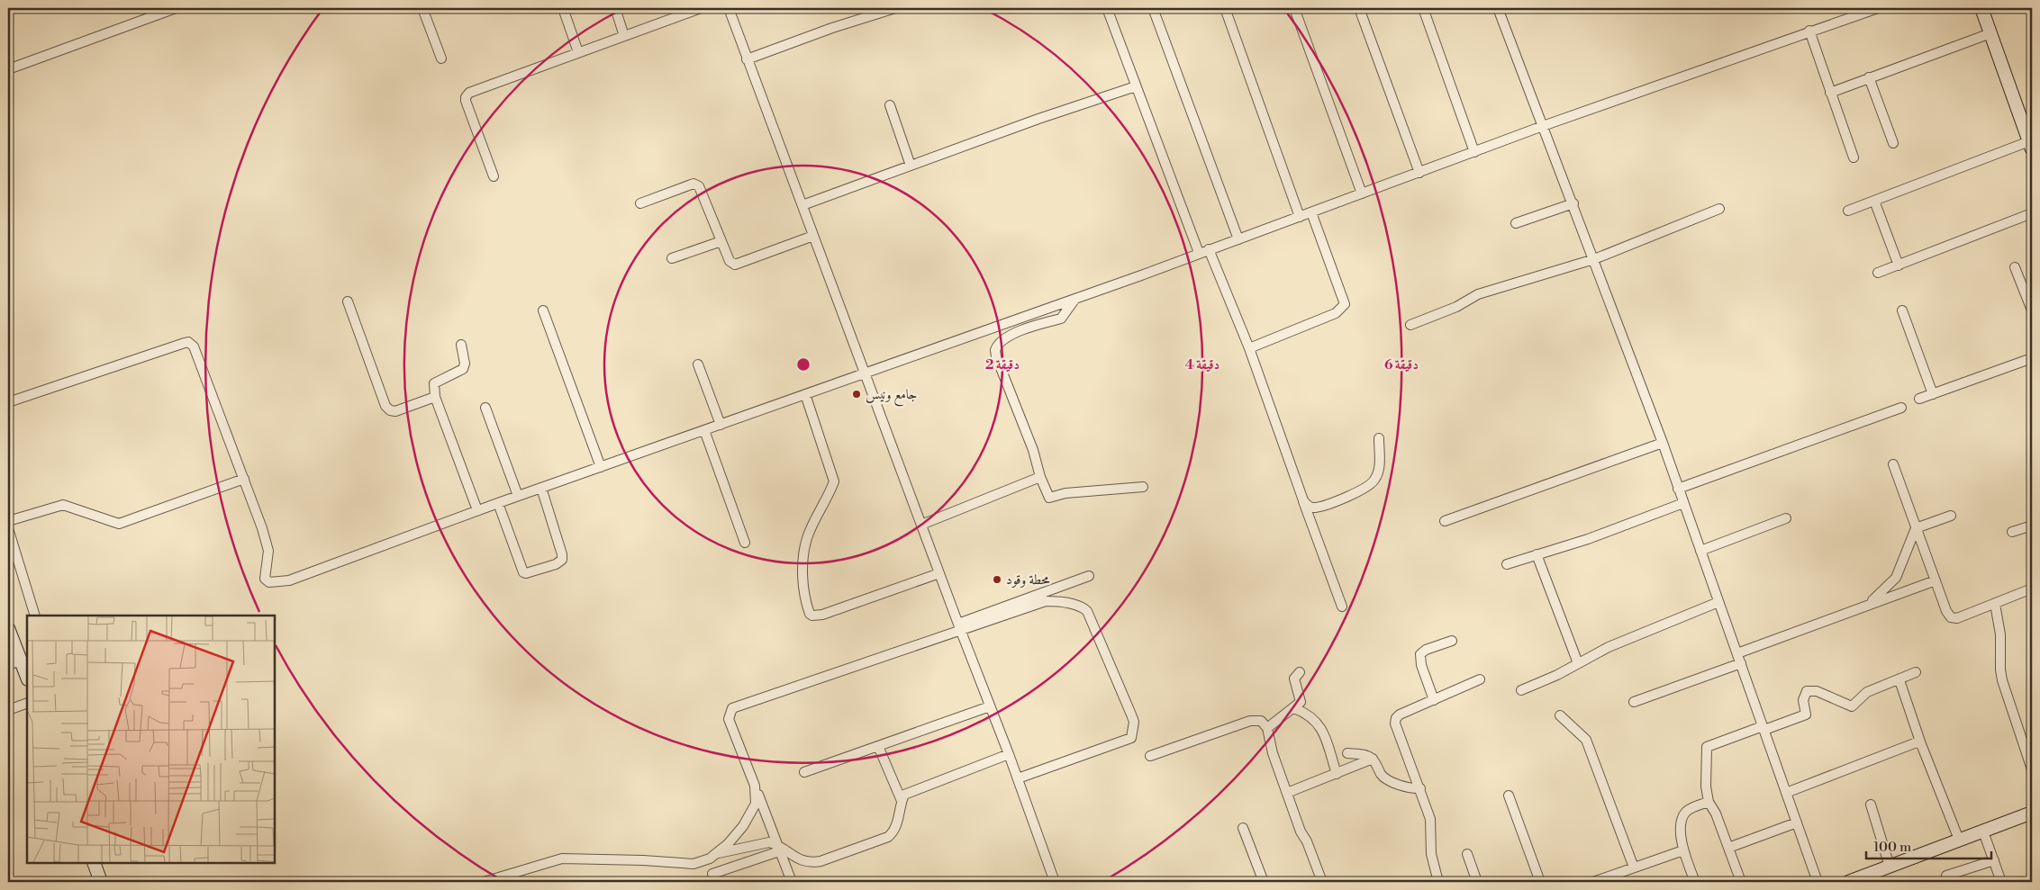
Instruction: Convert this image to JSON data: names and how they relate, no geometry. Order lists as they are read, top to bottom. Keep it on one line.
{"places":["جامع ونيس","محطة وقود"],"scale_bar":"100 m","rings":["2 دقيقة","4 دقيقة","6 دقيقة"]}
